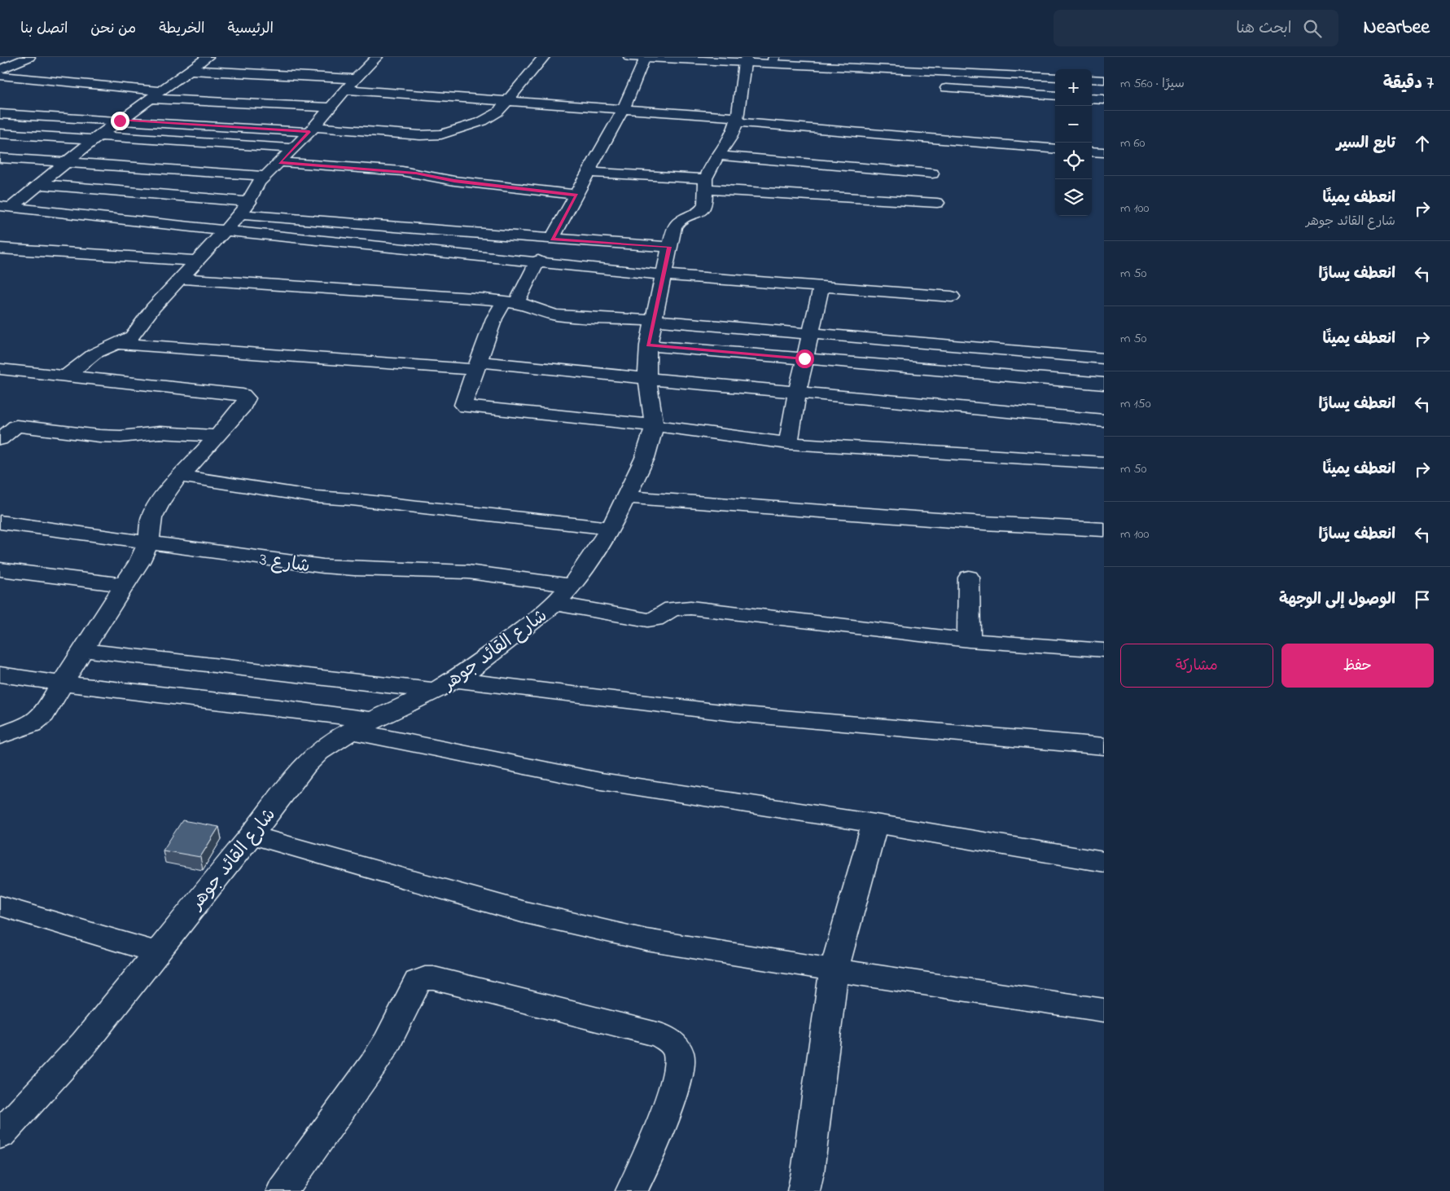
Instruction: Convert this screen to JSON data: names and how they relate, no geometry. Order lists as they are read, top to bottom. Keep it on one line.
{"streets":{"street":["شارع 3","شارع القائد جوهر"]},"crossings":[["شارع 3","شارع القائد جوهر"]],"page":{"header":"Nearbee","search":"ابحث هنا","nav":["الرئيسية","الخريطة","من نحن","اتصل بنا"],"heading":["7 دقيقة","سيرًا · 560 m"],"map_buttons":["+","−"],"list":[["تابع السير","60 m"],["انعطف يمينًا","شارع القائد جوهر","100 m"],["انعطف يسارًا","50 m"],["انعطف يمينًا","50 m"],["انعطف يسارًا","150 m"],["انعطف يمينًا","50 m"],["انعطف يسارًا","100 m"],"الوصول إلى الوجهة"],"buttons":["حفظ","مشاركة"]}}
